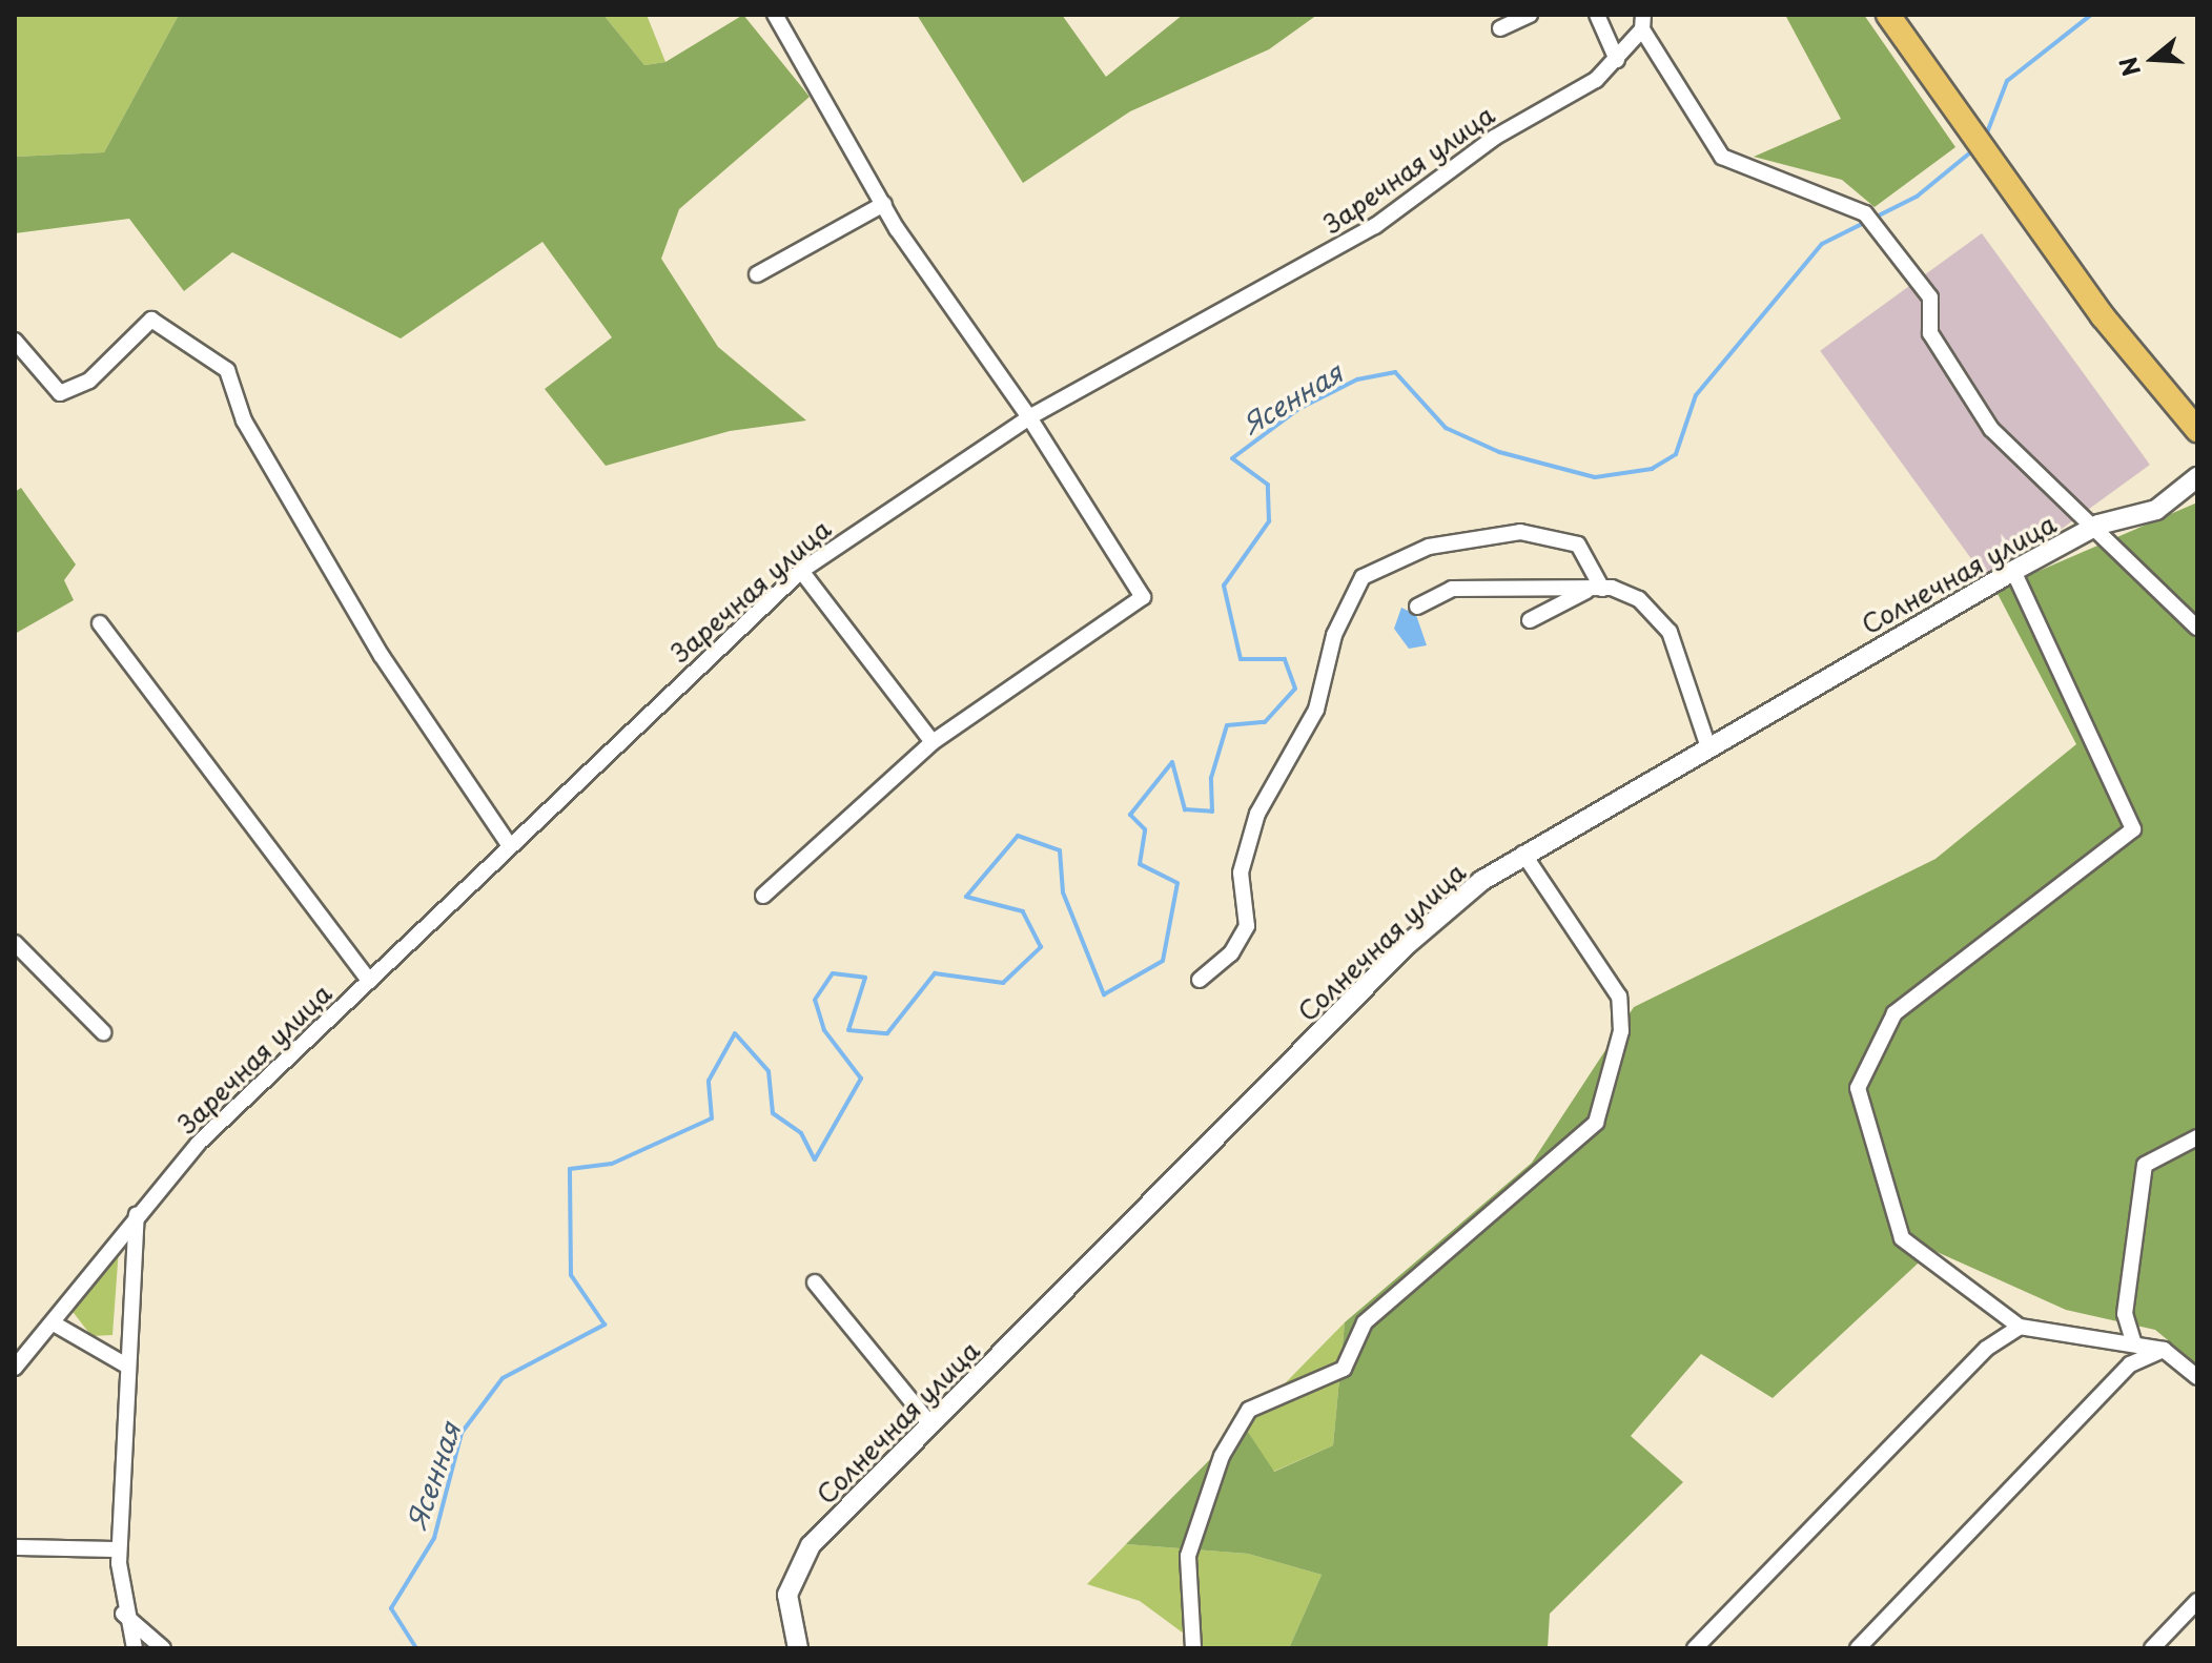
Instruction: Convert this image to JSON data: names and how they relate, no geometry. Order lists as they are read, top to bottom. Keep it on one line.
{"streets":{"street":["Заречная улица","Солнечная улица"]},"water":["Ясенная"],"north":"left"}
